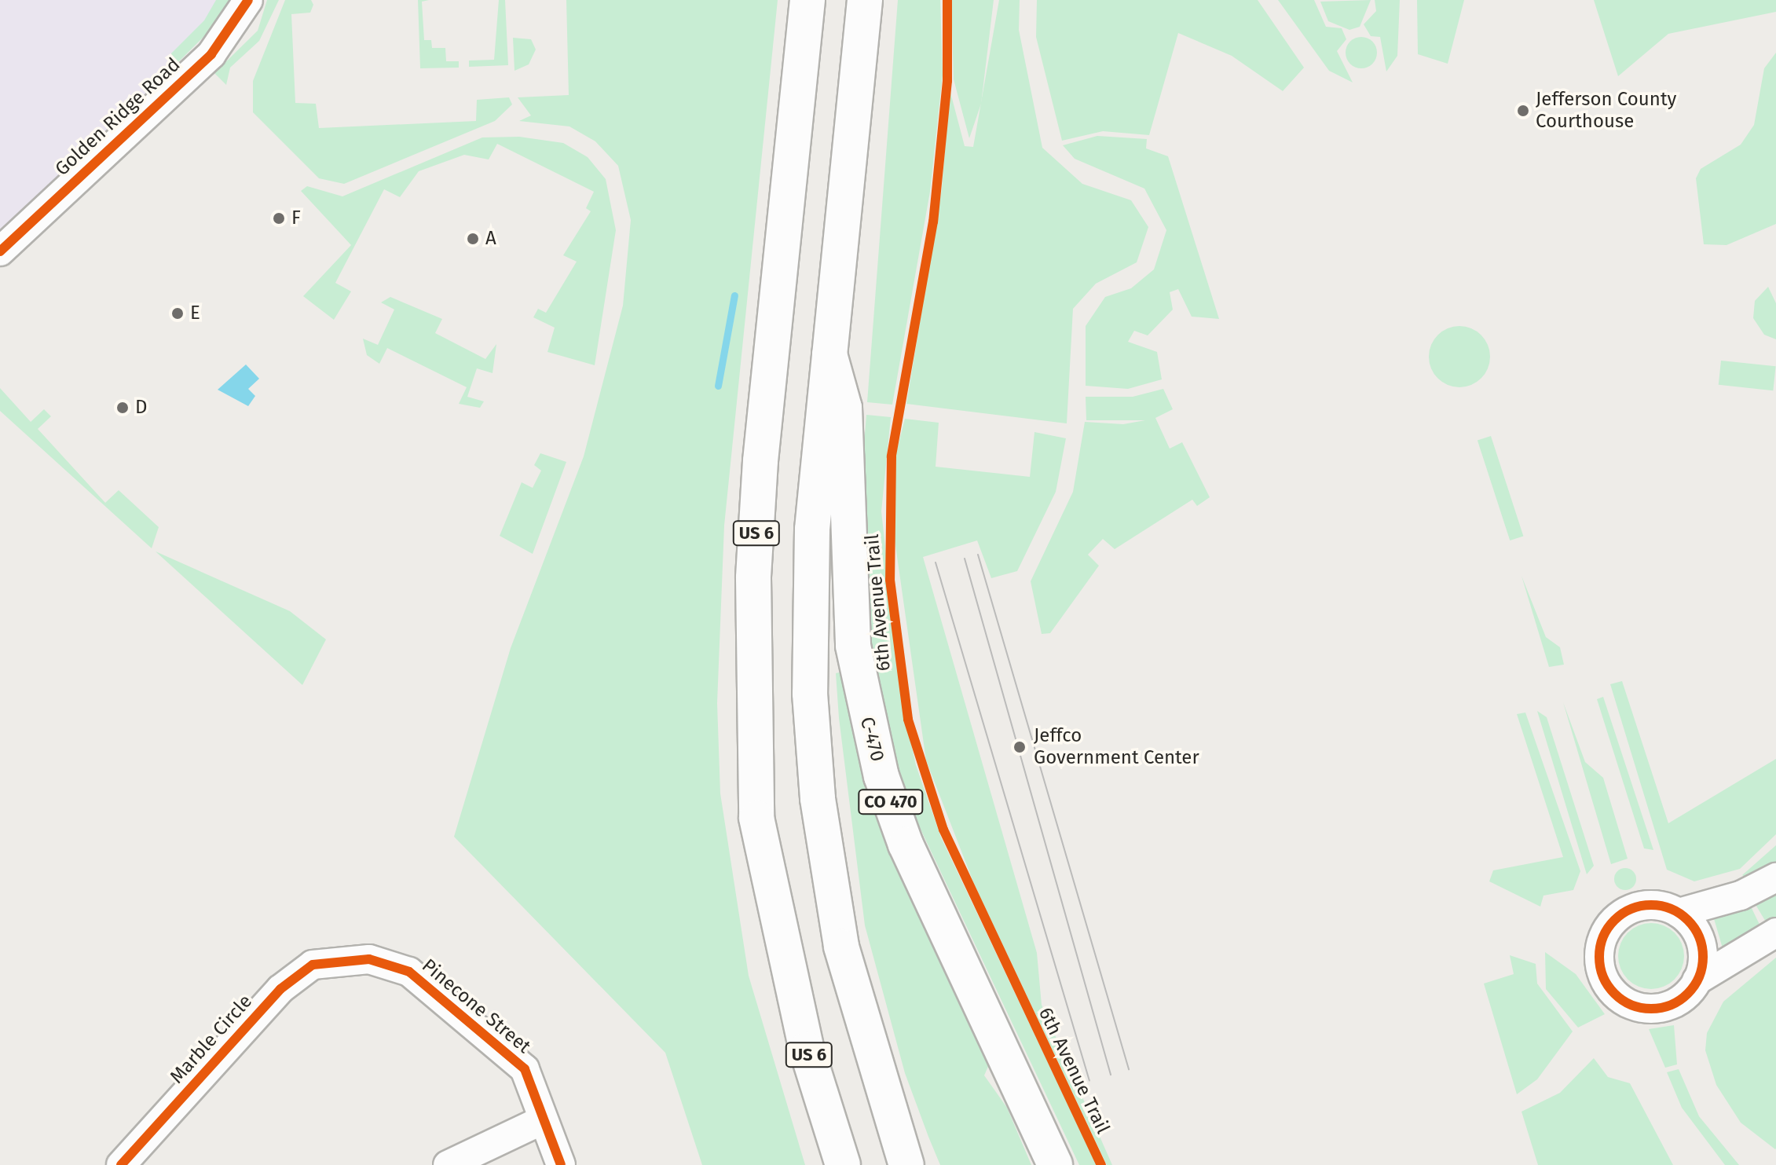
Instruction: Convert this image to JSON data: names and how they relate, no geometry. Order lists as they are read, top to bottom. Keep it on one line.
{"streets":{"highway":["US 6","C-470","CO 470"],"street":["Golden Ridge Road","Pinecone Street","Marble Circle"],"cycle path":["6th Avenue Trail"]},"crossings":[["Pinecone Street","Marble Circle"]],"places":["Jefferson County Courthouse","F","A","E","D","Jeffco Government Center"]}
